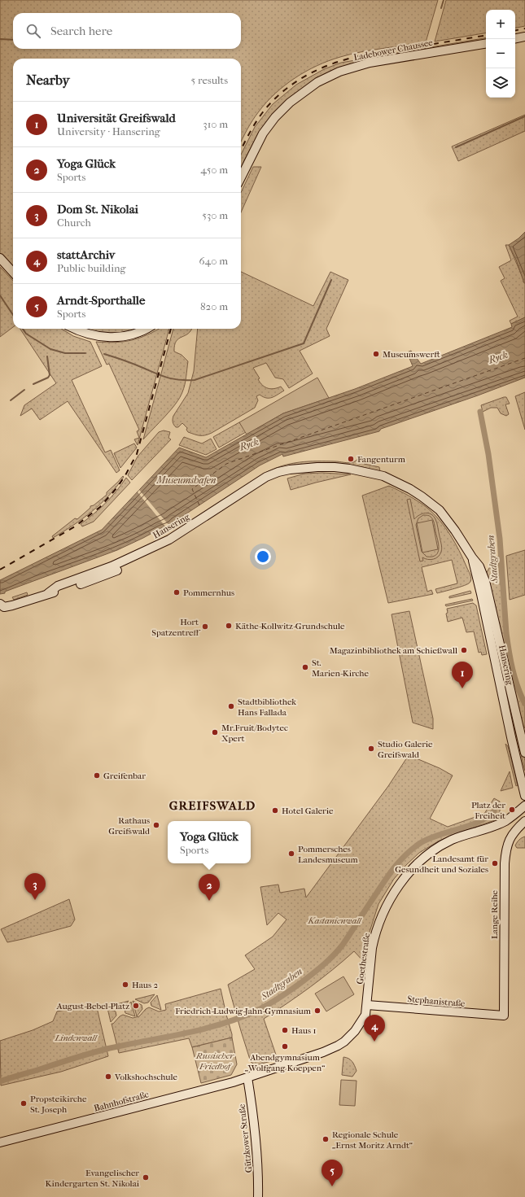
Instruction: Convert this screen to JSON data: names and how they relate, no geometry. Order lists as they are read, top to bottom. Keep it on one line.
{"streets":{"main road":["Ladebower Chaussee","Hansering","Lange Reihe","Goethestraße","Stephanistraße","Bahnhofstraße","Gützkower Straße"]},"crossings":[["Lange Reihe","Stephanistraße"],["Goethestraße","Stephanistraße"],["Goethestraße","Bahnhofstraße"],["Goethestraße","Gützkower Straße"],["Bahnhofstraße","Gützkower Straße"]],"districts":["GREIFSWALD"],"water":["Ryck","Museumshafen","Stadtgraben"],"parks":["Kastanienwall","Lindenwall","Russischer Friedhof"],"places":["Museumswerft","Fangenturm","Pommernhus","Käthe-Kollwitz-Grundschule","Hort Spatzentreff","Magazinbibliothek am Schießwall","St. Marien-Kirche","Stadtbibliothek Hans Fallada","Mr.Fruit/Bodytec Xpert","Studio Galerie Greifswald","Greifenbar","Platz der Freiheit","Hotel Galerie","Rathaus Greifswald","Pommersches Landesmuseum","Landesamt für Gesundheit und Soziales","Haus 2","August-Bebel-Platz","Friedrich-Ludwig-Jahn-Gymnasium","Haus 1","Abendgymnasium „Wolfgang Koeppen“","Volkshochschule","Propsteikirche St. Joseph","Regionale Schule „Ernst Moritz Arndt“","Evangelischer Kindergarten St. Nikolai"],"page":{"map_buttons":["+","−"],"search":"Search here","heading":["Nearby","5 results"],"list":[{"mark":"1","name":"Universität Greifswald","note":"University · Hansering","value":"310 m"},{"mark":"2","name":"Yoga Glück","note":"Sports","value":"450 m"},{"mark":"3","name":"Dom St. Nikolai","note":"Church","value":"530 m"},{"mark":"4","name":"stattArchiv","note":"Public building","value":"640 m"},{"mark":"5","name":"Arndt-Sporthalle","note":"Sports","value":"820 m"}],"pins":["1","3","2","4","5"],"popup":["Yoga Glück","Sports"]}}
